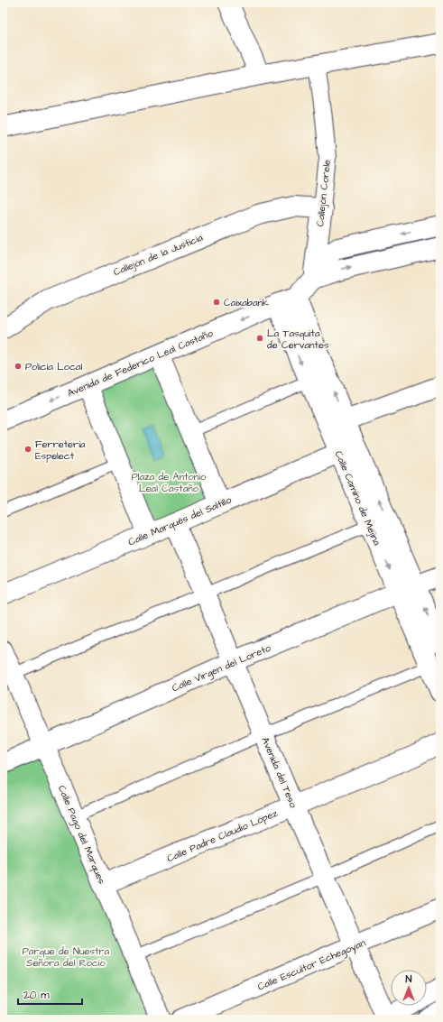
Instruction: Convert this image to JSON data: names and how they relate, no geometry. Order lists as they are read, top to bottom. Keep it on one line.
{"streets":{"street":["Callejón Corele","Callejón de la Justicia","Avenida de Federico Leal Castaño","Calle Camino de Mejina","Calle Marqués del Saltillo","Calle Virgen del Loreto","Avenida del Teso","Calle Pago del Marques","Calle Padre Claudio López","Calle Escultor Echegoyan"]},"crossings":[["Callejón Corele","Callejón de la Justicia"],["Avenida de Federico Leal Castaño","Calle Camino de Mejina"],["Calle Camino de Mejina","Calle Marqués del Saltillo"],["Calle Camino de Mejina","Calle Virgen del Loreto"],["Calle Marqués del Saltillo","Avenida del Teso"],["Calle Virgen del Loreto","Avenida del Teso"],["Calle Virgen del Loreto","Calle Pago del Marques"],["Avenida del Teso","Calle Padre Claudio López"],["Avenida del Teso","Calle Escultor Echegoyan"],["Calle Pago del Marques","Calle Padre Claudio López"]],"one_way":["Avenida de Federico Leal Castaño"],"parks":["Plaza de Antonio Leal Castaño","Parque de Nuestra Señora del Rocío"],"places":["Caixabank","La Tasquita de Cervantes","Policía Local","Ferretería Espelect"],"scale_bar":"20 m","north":"top"}
